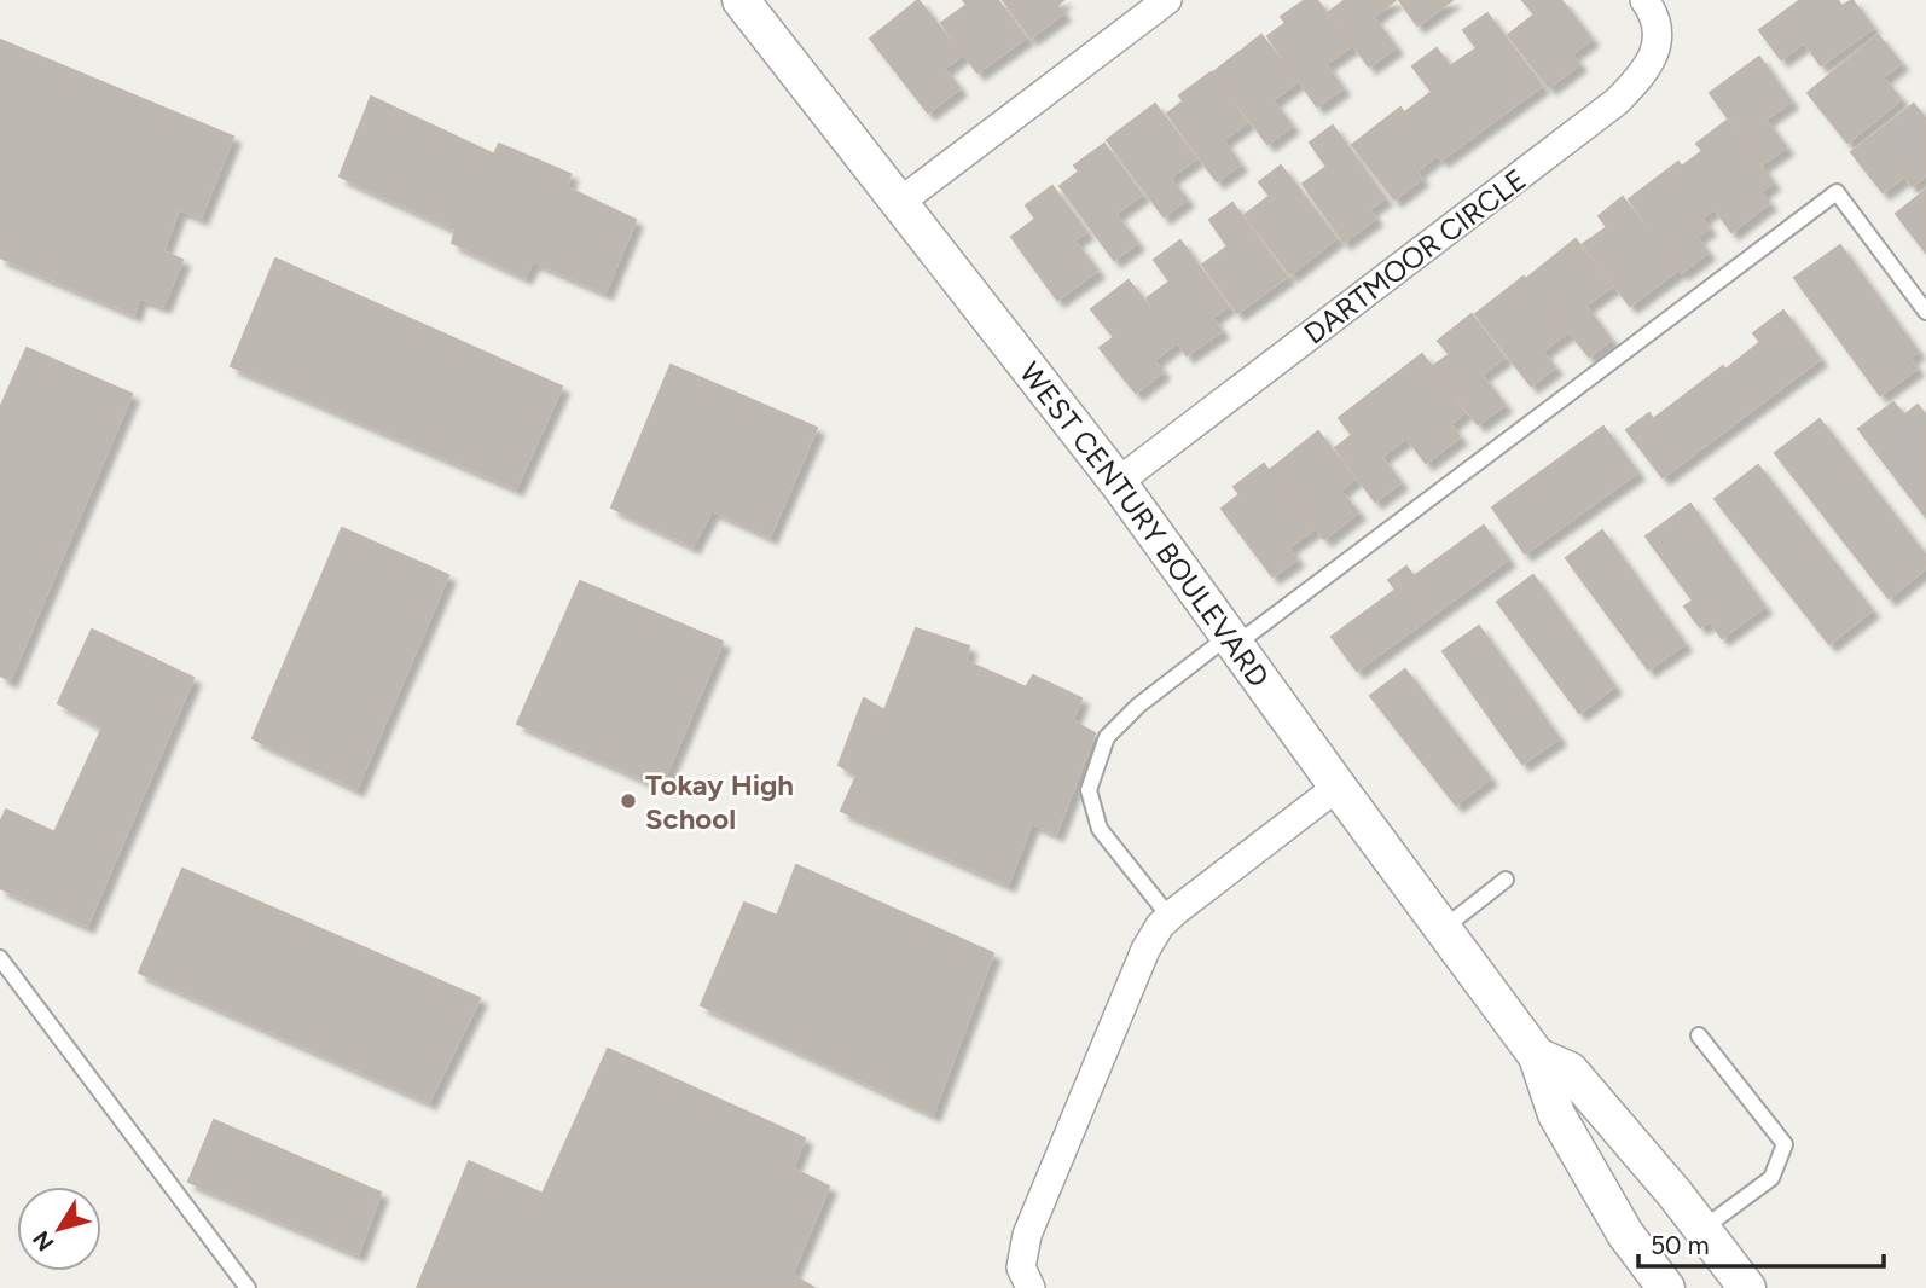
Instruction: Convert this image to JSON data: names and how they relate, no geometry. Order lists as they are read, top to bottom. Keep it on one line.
{"streets":{"street":["DARTMOOR CIRCLE","WEST CENTURY BOULEVARD"]},"crossings":[["DARTMOOR CIRCLE","WEST CENTURY BOULEVARD"]],"places":["Tokay High School"],"scale_bar":"50 m","north":"bottom left"}
